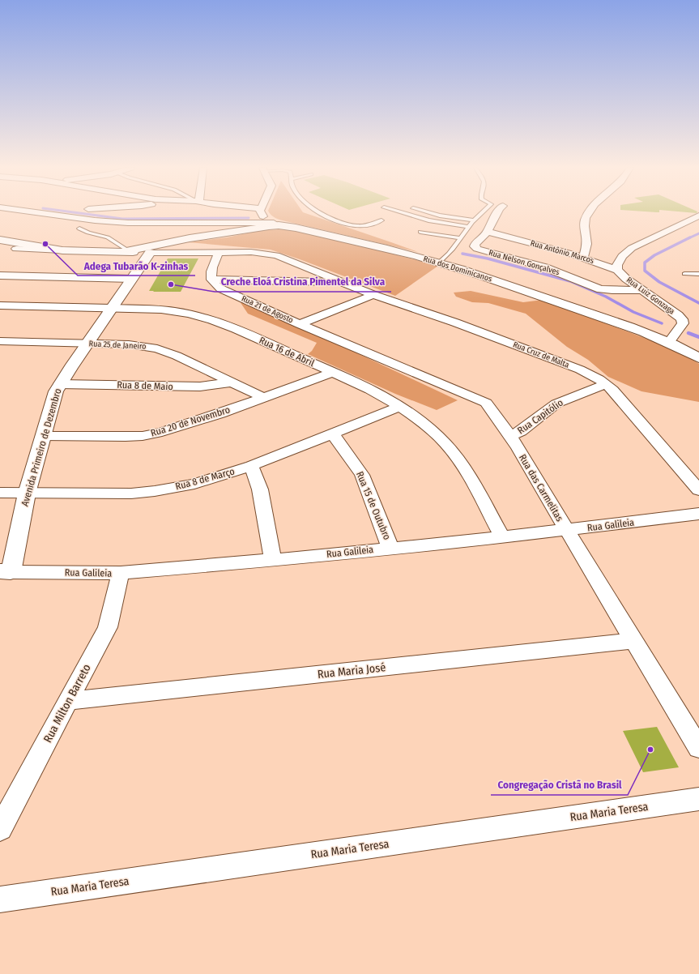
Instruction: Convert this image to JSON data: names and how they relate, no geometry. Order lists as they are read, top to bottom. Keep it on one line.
{"streets":{"street":["Rua Antônio Marcos","Rua Nelson Gonçalves","Rua dos Dominicanos","Rua Luiz Gonzaga","Rua 21 de Agosto","Rua 25 de Janeiro","Rua 16 de Abril","Rua Cruz de Malta","Rua 8 de Maio","Rua Capitólio","Rua 20 de Novembro","Avenida Primeiro de Dezembro","Rua 8 de Março","Rua das Carmelitas","Rua 15 de Outubro","Rua Galileia","Rua Maria José","Rua Milton Barreto","Rua Maria Teresa"]},"crossings":[["Rua Antônio Marcos","Rua Nelson Gonçalves"],["Rua Antônio Marcos","Rua Luiz Gonzaga"],["Rua Nelson Gonçalves","Rua Luiz Gonzaga"],["Rua dos Dominicanos","Rua Luiz Gonzaga"],["Rua 21 de Agosto","Rua das Carmelitas"],["Rua 25 de Janeiro","Rua 8 de Maio"],["Rua 25 de Janeiro","Rua 20 de Novembro"],["Rua 25 de Janeiro","Avenida Primeiro de Dezembro"],["Rua 16 de Abril","Rua 20 de Novembro"],["Rua 16 de Abril","Avenida Primeiro de Dezembro"],["Rua 16 de Abril","Rua 8 de Março"],["Rua 16 de Abril","Rua Galileia"],["Rua Cruz de Malta","Rua Capitólio"],["Rua Cruz de Malta","Avenida Primeiro de Dezembro"],["Rua 8 de Maio","Avenida Primeiro de Dezembro"],["Rua Capitólio","Rua das Carmelitas"],["Rua 20 de Novembro","Avenida Primeiro de Dezembro"],["Avenida Primeiro de Dezembro","Rua 8 de Março"],["Avenida Primeiro de Dezembro","Rua Galileia"],["Rua 8 de Março","Rua 15 de Outubro"],["Rua das Carmelitas","Rua Galileia"],["Rua das Carmelitas","Rua Maria José"],["Rua 15 de Outubro","Rua Galileia"],["Rua Galileia","Rua Milton Barreto"],["Rua Maria José","Rua Milton Barreto"]],"places":["Adega Tubarão K-zinhas","Creche Eloá Cristina Pimentel da Silva","Congregação Cristã no Brasil"]}
